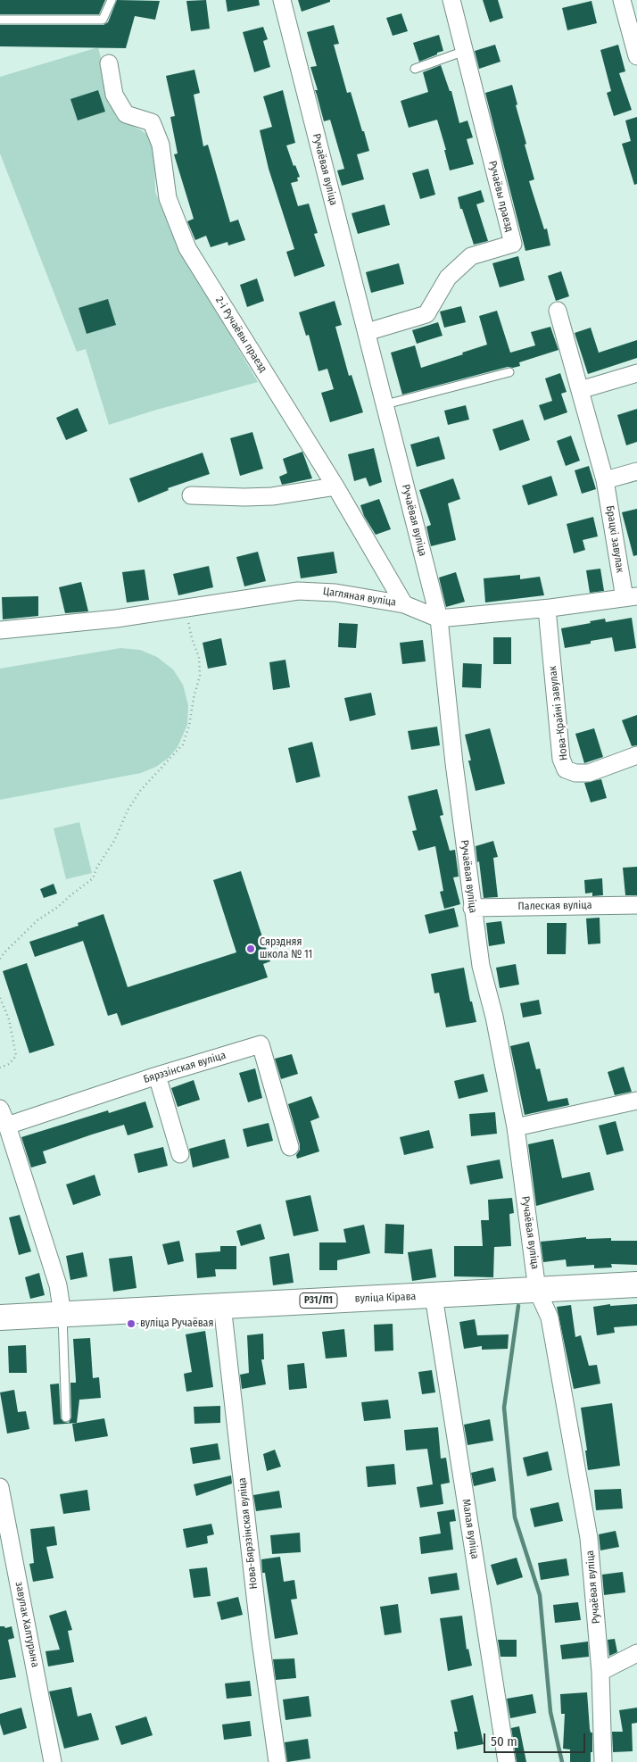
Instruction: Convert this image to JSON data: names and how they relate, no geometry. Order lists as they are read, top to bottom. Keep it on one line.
{"streets":{"main road":["вуліца Кірава","Р31/П1"],"street":["Ручаёвая вуліца","Ручаёвы праезд","2-і Ручаёвы праезд","Брацкі завулак","Цагляная вуліца","Нова-Крайні завулак","Палеская вуліца","Бярэзінская вуліца","Малая вуліца","Нова-Бярэзінская вуліца","завулак Халтурына"]},"crossings":[["Ручаёвая вуліца","Ручаёвы праезд"],["Ручаёвая вуліца","Цагляная вуліца"],["Ручаёвая вуліца","Палеская вуліца"],["Ручаёвая вуліца","вуліца Кірава"],["2-і Ручаёвы праезд","Цагляная вуліца"],["Брацкі завулак","Цагляная вуліца"],["Цагляная вуліца","Нова-Крайні завулак"],["вуліца Кірава","Малая вуліца"],["вуліца Кірава","Нова-Бярэзінская вуліца"]],"places":["Сярэдняя школа № 11","вуліца Ручаёвая"],"scale_bar":"50 m"}
